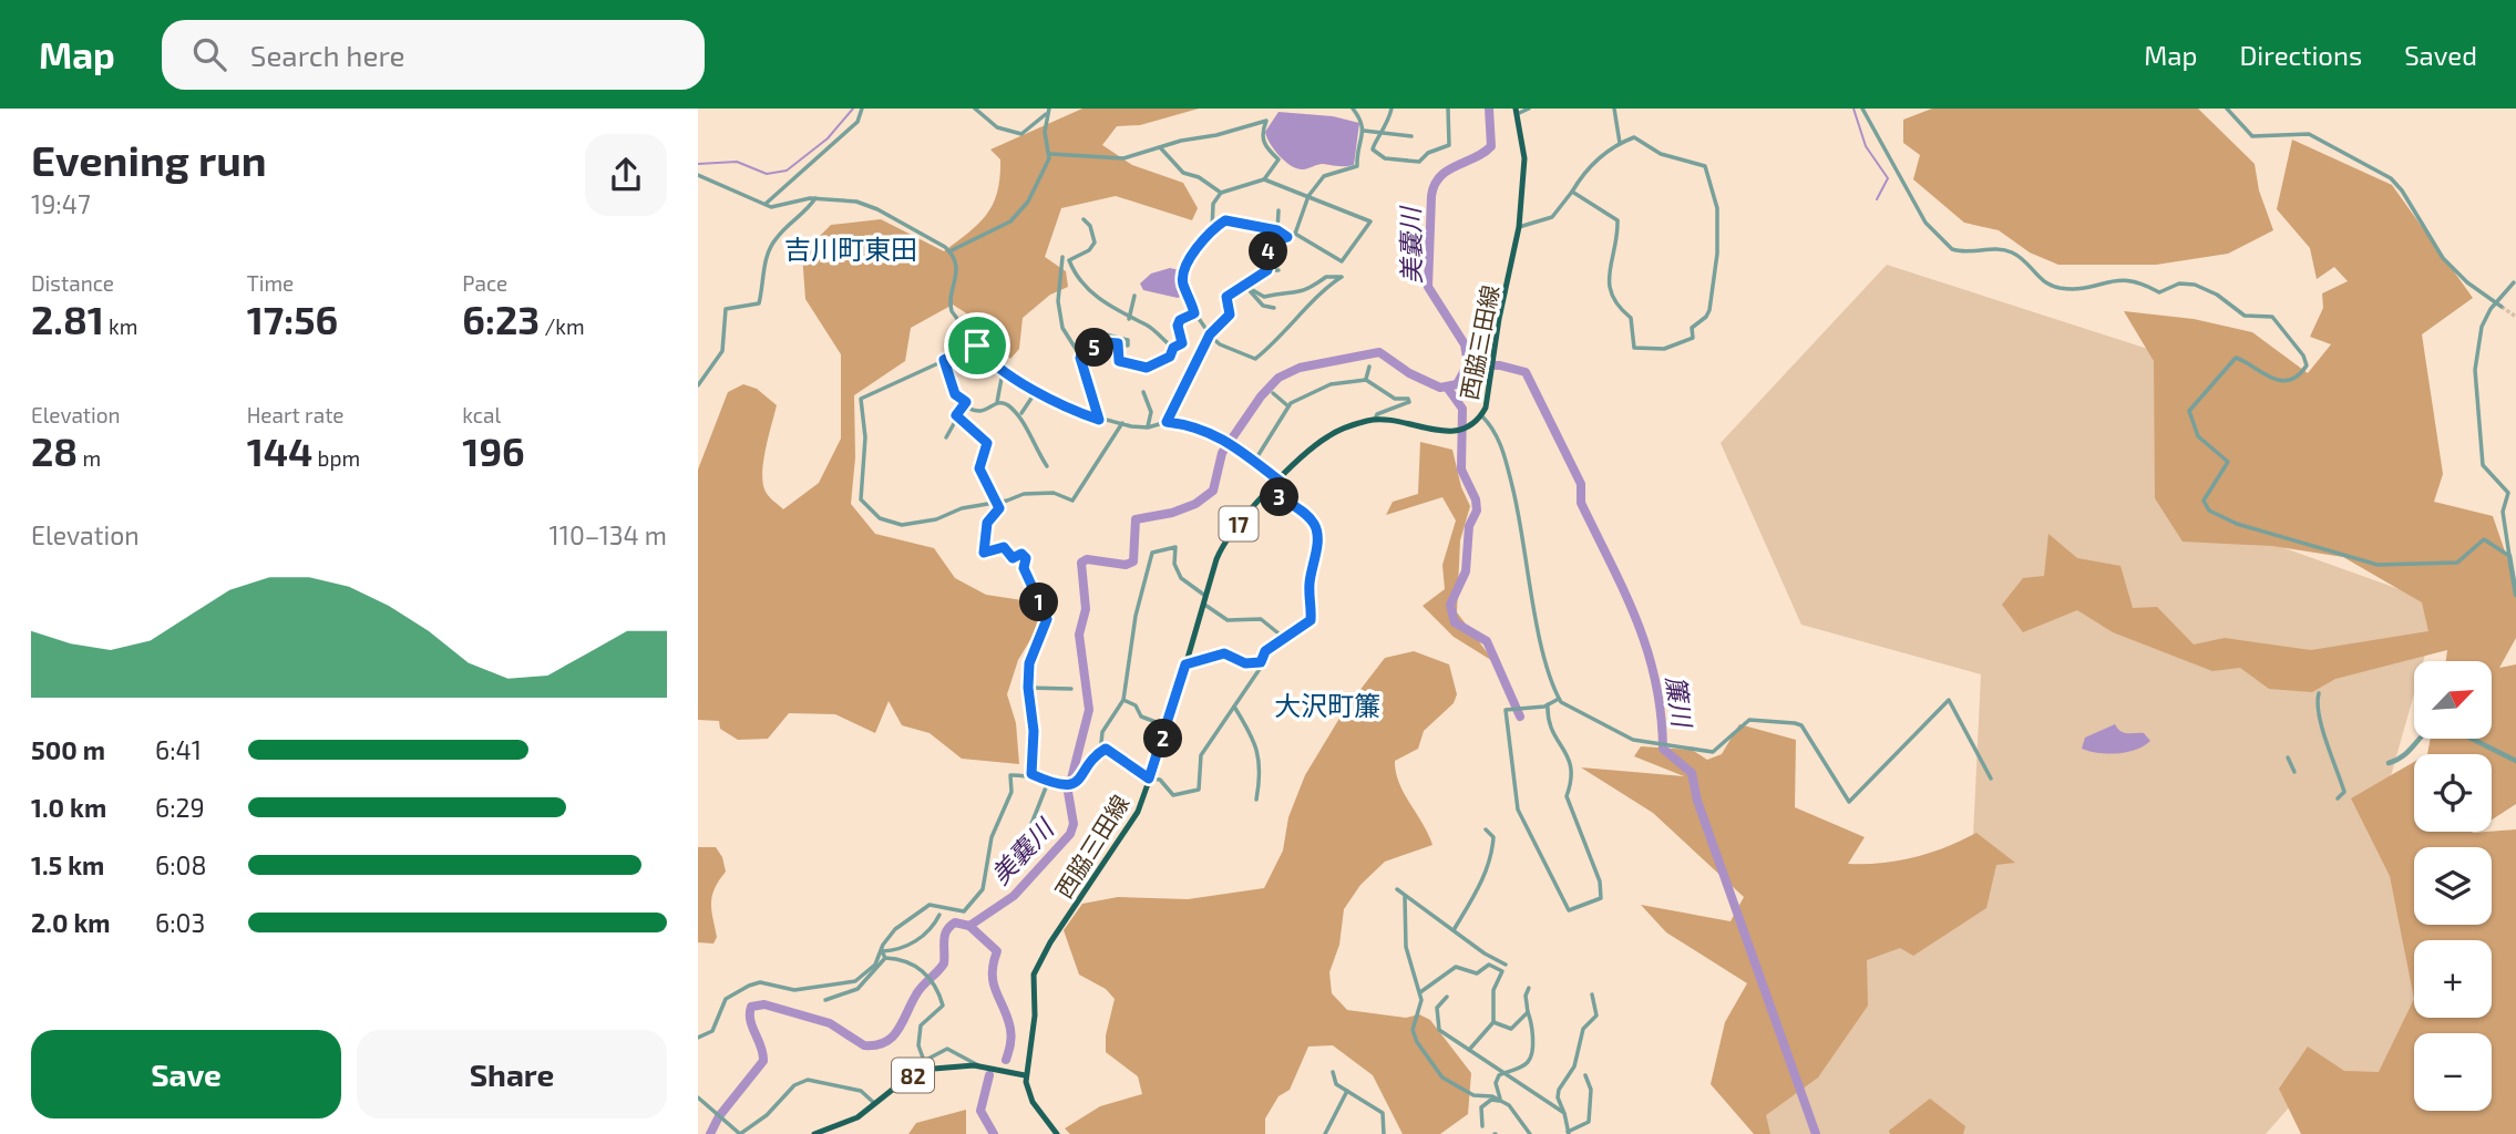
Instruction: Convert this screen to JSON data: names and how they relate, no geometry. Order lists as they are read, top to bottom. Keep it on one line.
{"streets":{"main road":["西脇三田線","17","82"]},"crossings":[["西脇三田線","82"]],"districts":["吉川町東田","大沢町簾"],"water":["美嚢川","簾川"],"north":"top right","page":{"header":"Map","search":"Search here","nav":["Map","Directions","Saved"],"heading":["Evening run","19:47"],"pins":["4","5","3","1","2"],"stats":[["Distance","2.81 km"],["Time","17:56"],["Pace","6:23 /km"],["Elevation","28 m"],["Heart rate","144 bpm"],["kcal","196"]],"chart":["Elevation","110–134 m"],"map_buttons":["+","−"],"list":[{"name":"500 m","note":"6:41"},{"name":"1.0 km","note":"6:29"},{"name":"1.5 km","note":"6:08"},{"name":"2.0 km","note":"6:03"}],"buttons":["Save","Share"]}}
